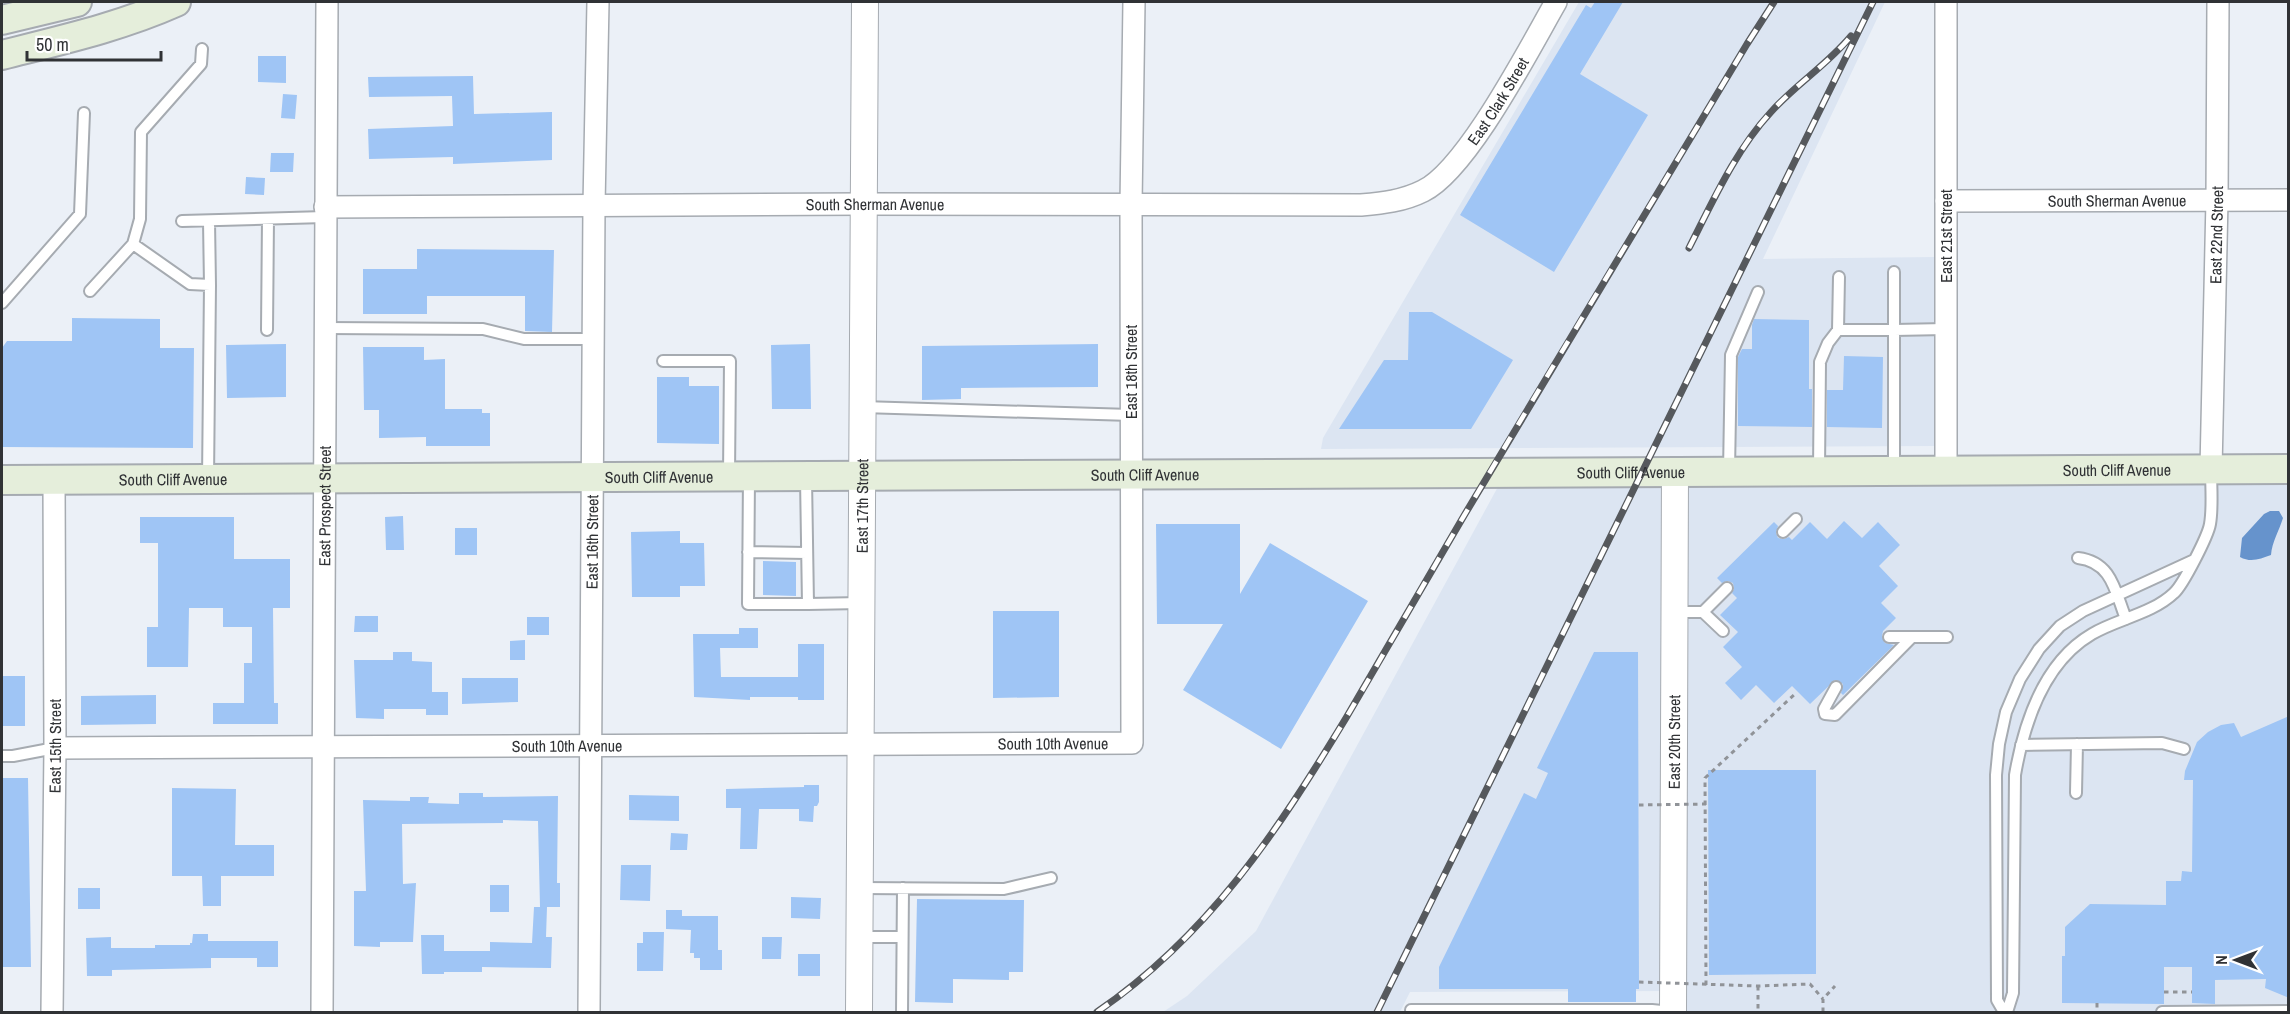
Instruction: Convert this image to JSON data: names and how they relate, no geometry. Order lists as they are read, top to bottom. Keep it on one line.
{"streets":{"main road":["South Cliff Avenue"],"street":["East Clark Street","South Sherman Avenue","East 22nd Street","East 21st Street","East 18th Street","East Prospect Street","East 17th Street","East 16th Street","East 20th Street","South 10th Avenue","East 15th Street"]},"crossings":[["East Clark Street","South Sherman Avenue"],["South Sherman Avenue","East 22nd Street"],["South Sherman Avenue","East 21st Street"],["South Sherman Avenue","East 18th Street"],["South Sherman Avenue","East Prospect Street"],["South Sherman Avenue","East 17th Street"],["South Sherman Avenue","East 16th Street"],["East 22nd Street","South Cliff Avenue"],["East 21st Street","South Cliff Avenue"],["East 18th Street","South Cliff Avenue"],["East 18th Street","South 10th Avenue"],["South Cliff Avenue","East Prospect Street"],["South Cliff Avenue","East 17th Street"],["South Cliff Avenue","East 16th Street"],["South Cliff Avenue","East 20th Street"],["South Cliff Avenue","East 15th Street"],["East Prospect Street","South 10th Avenue"],["East 17th Street","South 10th Avenue"],["East 16th Street","South 10th Avenue"],["South 10th Avenue","East 15th Street"]],"scale_bar":"50 m","north":"left"}
